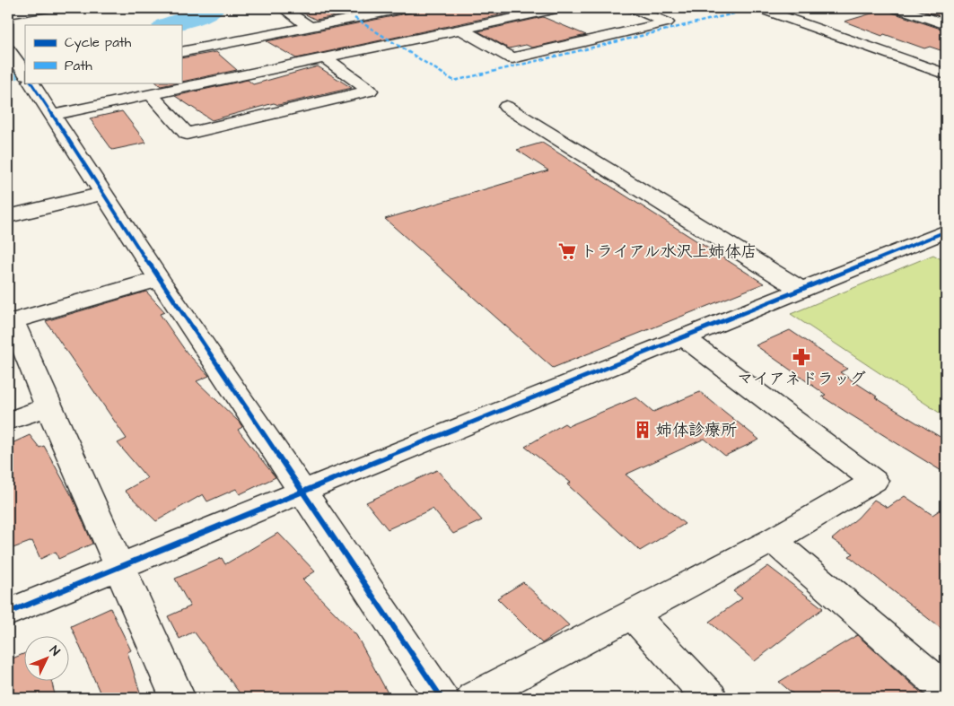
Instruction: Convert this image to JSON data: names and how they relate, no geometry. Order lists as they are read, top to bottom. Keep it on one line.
{"places":{"supermarket":["トライアル水沢上姉体店"],"pharmacy":["マイアネドラッグ"],"building":["姉体診療所"]},"legend":["Cycle path","Path"],"north":"top right"}
